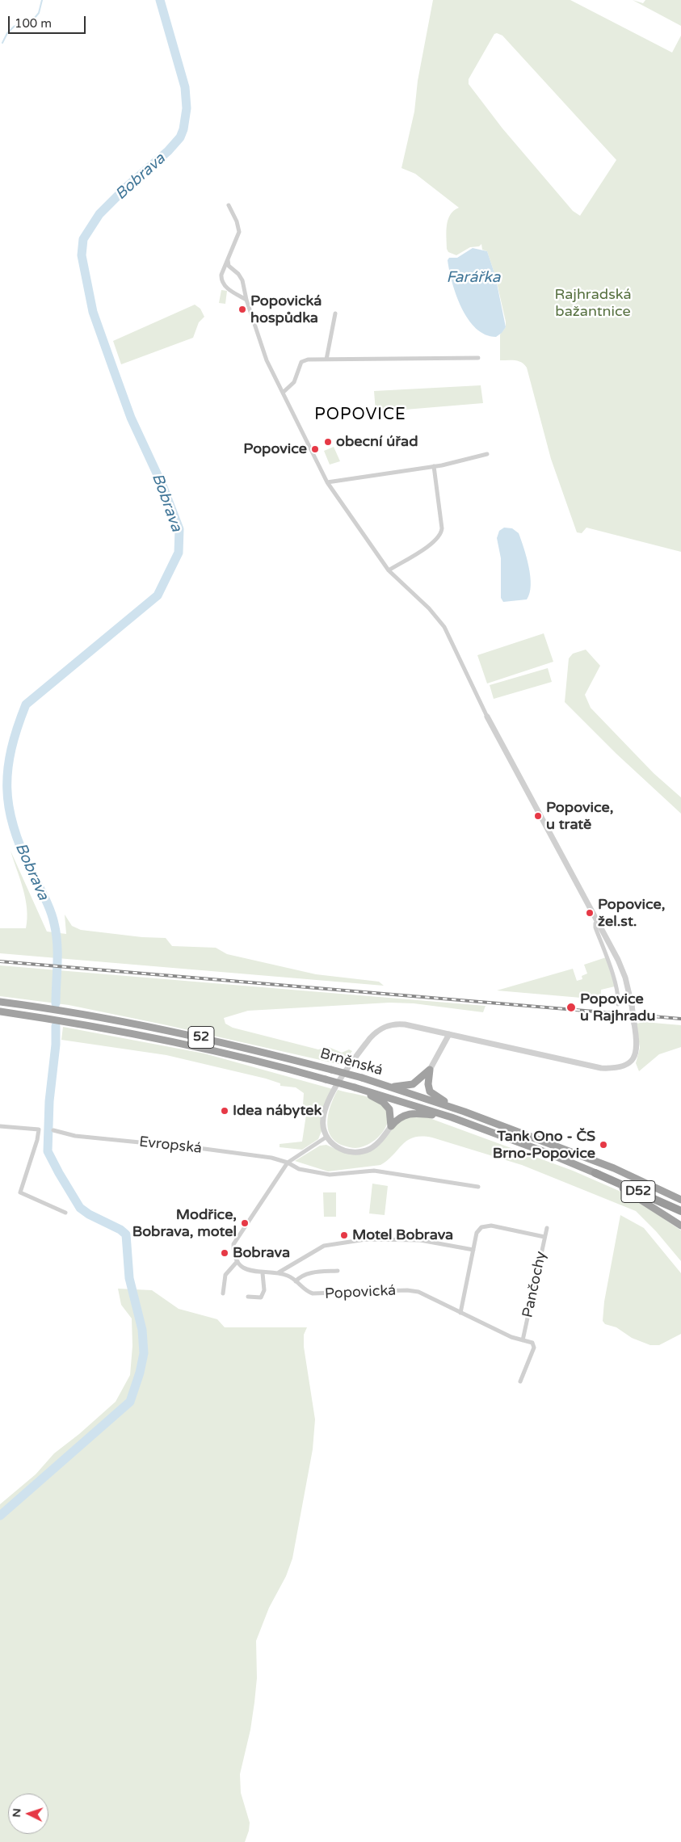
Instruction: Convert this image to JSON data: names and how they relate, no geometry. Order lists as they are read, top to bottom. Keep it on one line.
{"streets":{"highway":["52","Brněnská","D52"],"street":["Evropská","Pančochy","Popovická"]},"crossings":[["Brněnská","D52"],["Pančochy","Popovická"]],"districts":["POPOVICE"],"water":["Bobrava","Farářka"],"parks":["Rajhradská bažantnice"],"places":["Popovická hospůdka","obecní úřad","Popovice","Popovice, u tratě","Popovice, žel.st.","Popovice u Rajhradu","Idea nábytek","Tank Ono - ČS Brno-Popovice","Modřice, Bobrava, motel","Motel Bobrava","Bobrava"],"scale_bar":"100 m","north":"left"}
